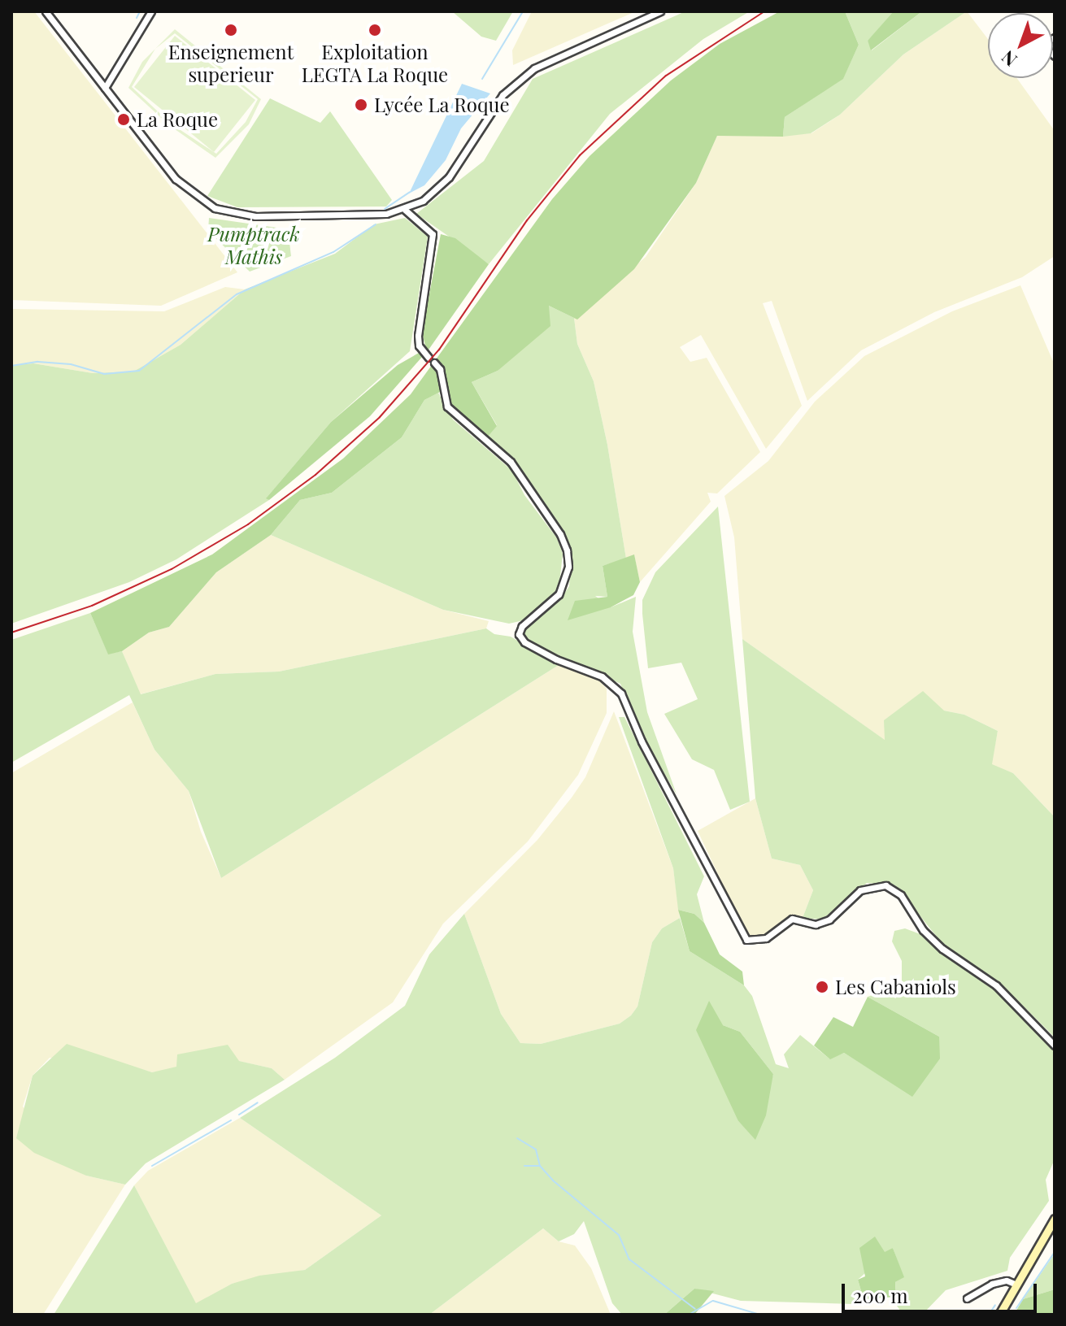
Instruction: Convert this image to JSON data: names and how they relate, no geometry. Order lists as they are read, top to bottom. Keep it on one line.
{"parks":["Pumptrack Mathis"],"places":["Enseignement superieur","Exploitation LEGTA La Roque","Lycée La Roque","La Roque","Les Cabaniols"],"scale_bar":"200 m","north":"bottom left"}
